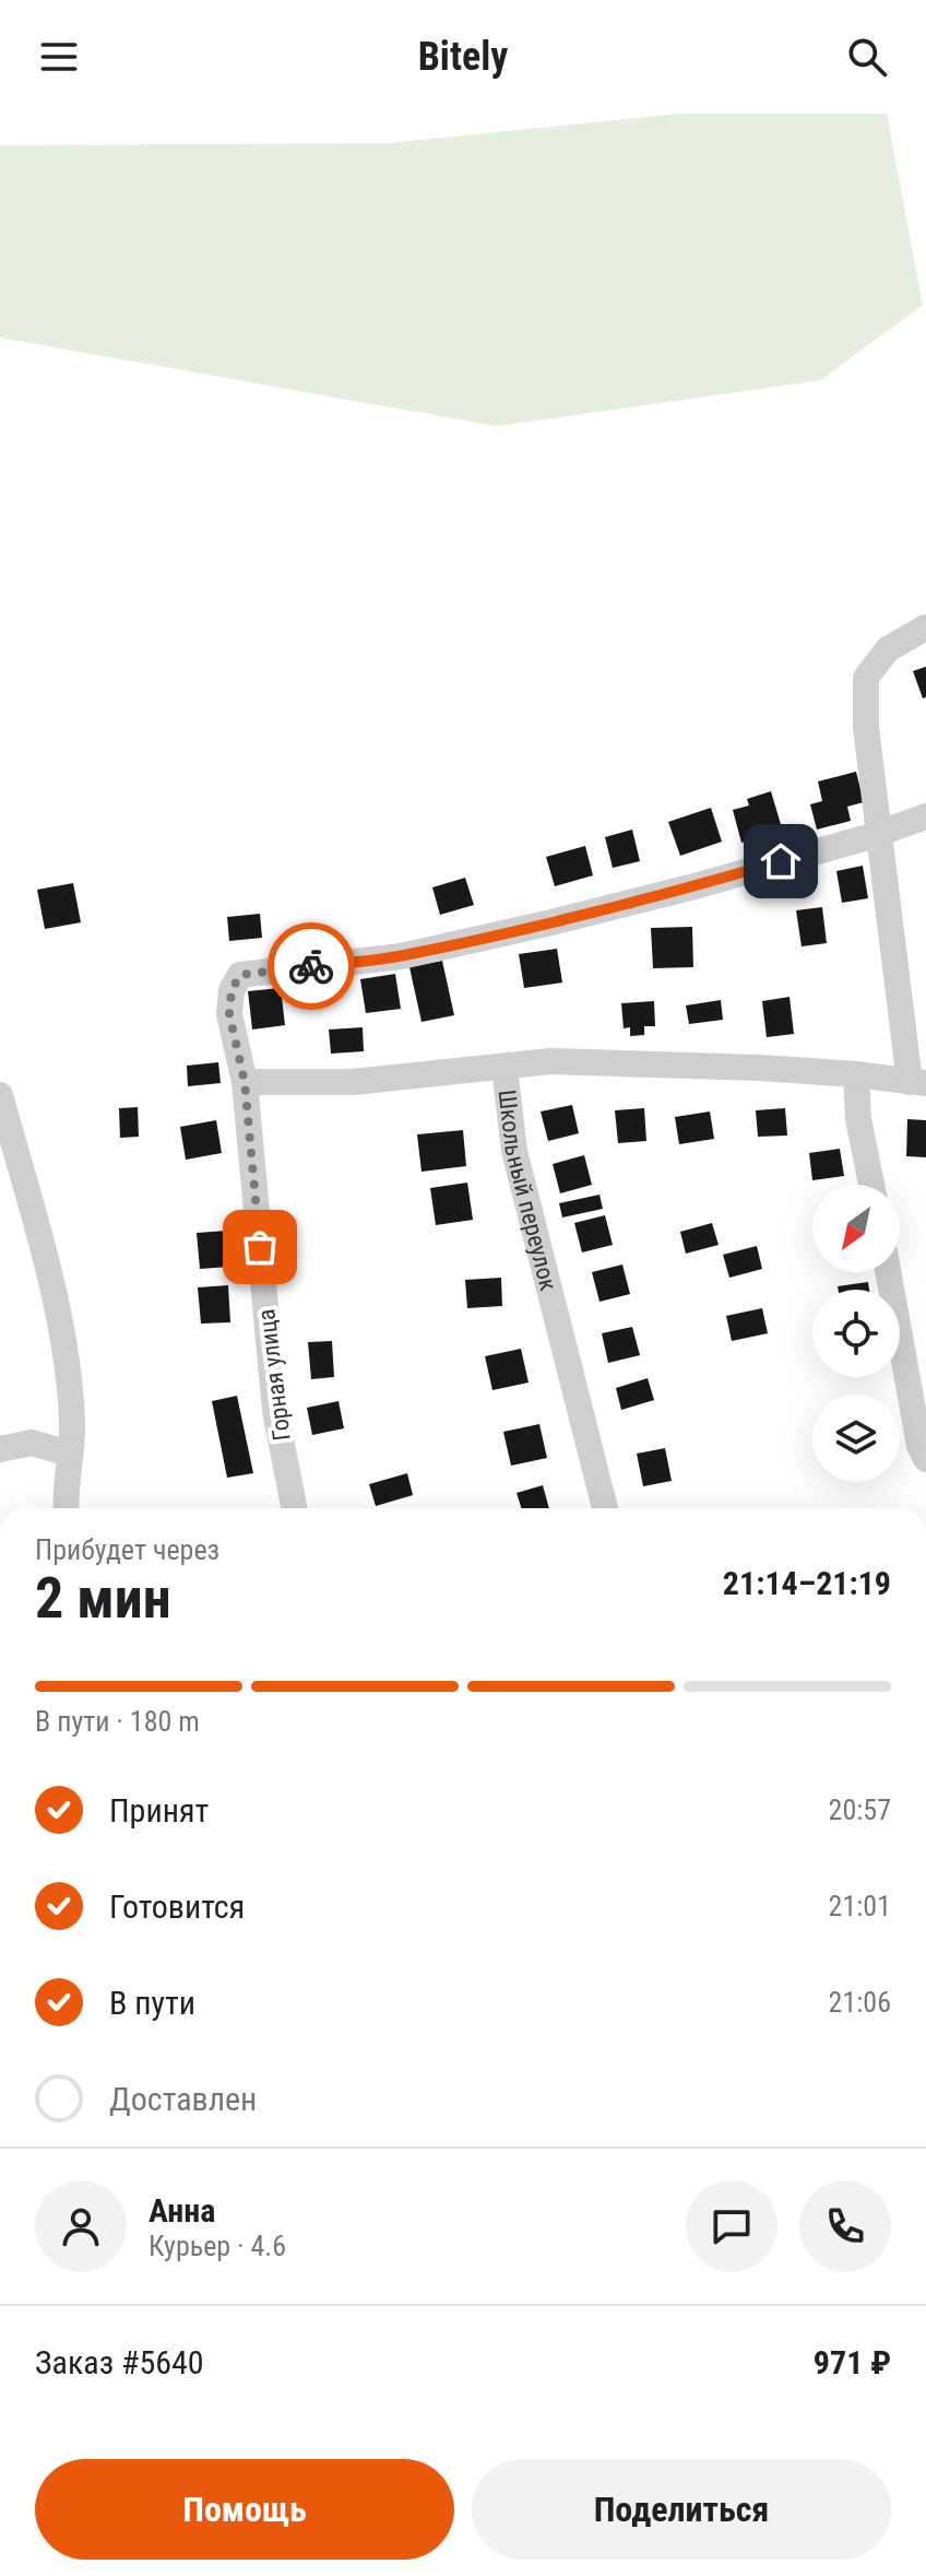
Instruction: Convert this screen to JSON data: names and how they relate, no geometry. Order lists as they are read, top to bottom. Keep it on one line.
{"streets":{"street":["Школьный переулок","Горная улица"]},"north":"bottom left","page":{"header":"Bitely","heading":["2 мин","Прибудет через","21:14–21:19"],"panel":["Анна","Курьер · 4.6","Заказ #5640","971 ₽"],"bar":"В пути · 180 m","list":[["Принят","20:57"],["Готовится","21:01"],["В пути","21:06"],"Доставлен"],"buttons":["Помощь","Поделиться"]}}
